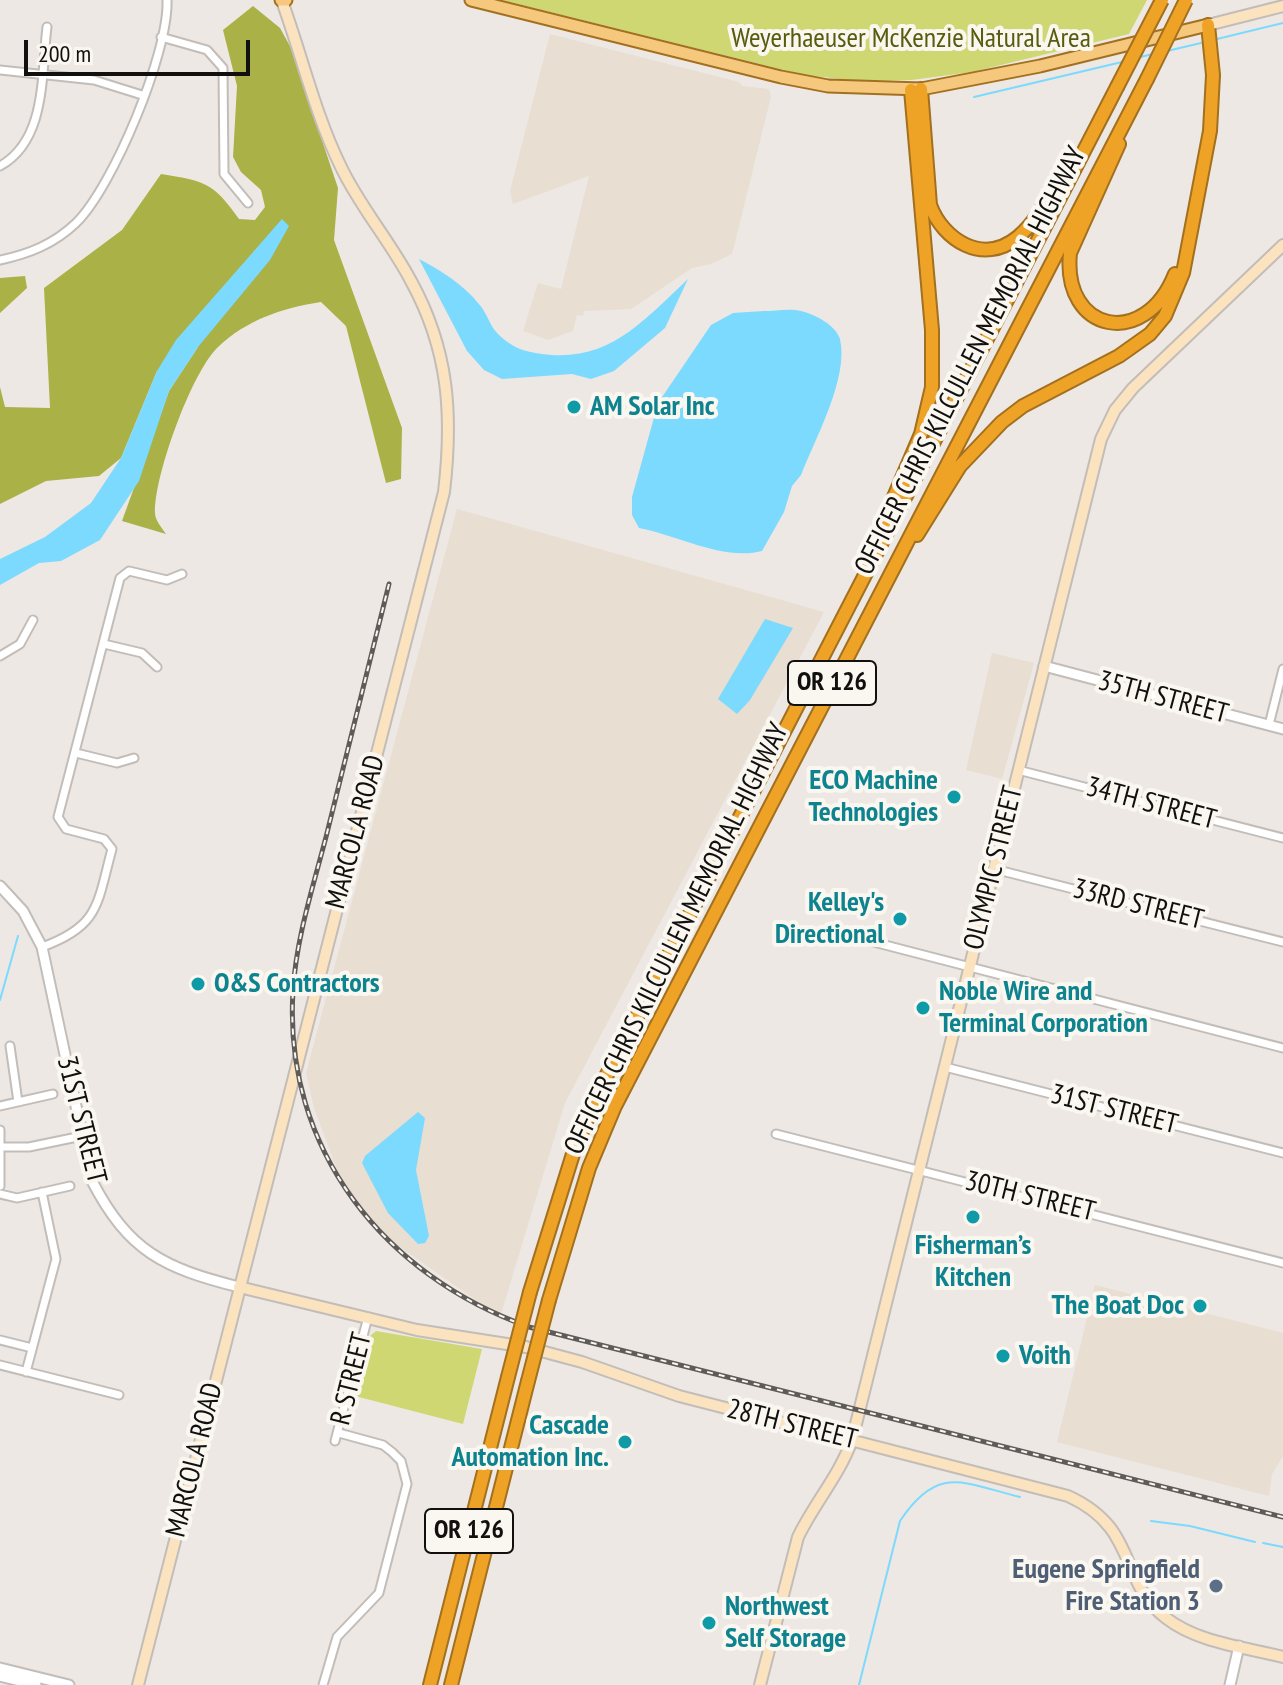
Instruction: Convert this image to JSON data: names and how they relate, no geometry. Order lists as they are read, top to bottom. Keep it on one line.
{"streets":{"highway":["OFFICER CHRIS KILCULLEN MEMORIAL HIGHWAY","OR 126"],"main road":["MARCOLA ROAD","OLYMPIC STREET","28TH STREET"],"street":["35TH STREET","34TH STREET","33RD STREET","31ST STREET","30TH STREET","R STREET"]},"crossings":[["35TH STREET","OLYMPIC STREET"],["34TH STREET","OLYMPIC STREET"],["MARCOLA ROAD","31ST STREET"],["MARCOLA ROAD","28TH STREET"],["OLYMPIC STREET","33RD STREET"],["OLYMPIC STREET","31ST STREET"],["OLYMPIC STREET","30TH STREET"],["OLYMPIC STREET","28TH STREET"],["31ST STREET","28TH STREET"],["R STREET","28TH STREET"]],"parks":["Weyerhaeuser McKenzie Natural Area"],"places":["AM Solar Inc","ECO Machine Technologies","Kelley's Directional","O&S Contractors","Noble Wire and Terminal Corporation","Fisherman’s Kitchen","The Boat Doc","Voith","Cascade Automation Inc.","Eugene Springfield Fire Station 3","Northwest Self Storage"],"scale_bar":"200 m"}
